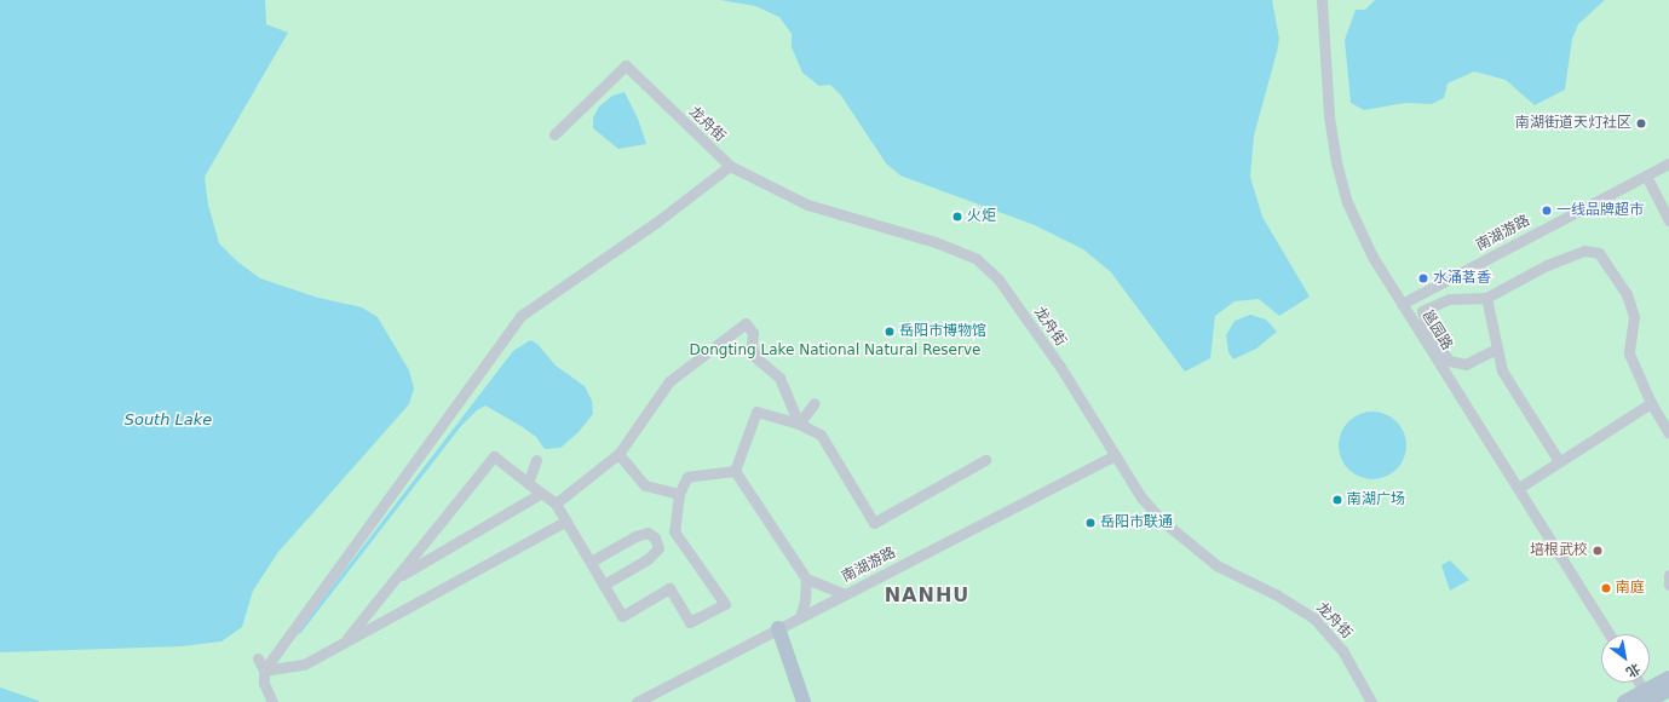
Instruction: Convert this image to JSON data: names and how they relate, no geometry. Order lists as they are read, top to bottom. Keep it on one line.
{"streets":{"street":["龙舟街","南湖游路","邕园路"]},"crossings":[["龙舟街","南湖游路"],["南湖游路","邕园路"]],"districts":["NANHU"],"water":["South Lake"],"parks":["Dongting Lake National Natural Reserve"],"places":["南湖街道天灯社区","一线品牌超市","火炬","水涌茗香","岳阳市博物馆","南湖广场","岳阳市联通","培根武校","南庭"],"north":"bottom right"}
